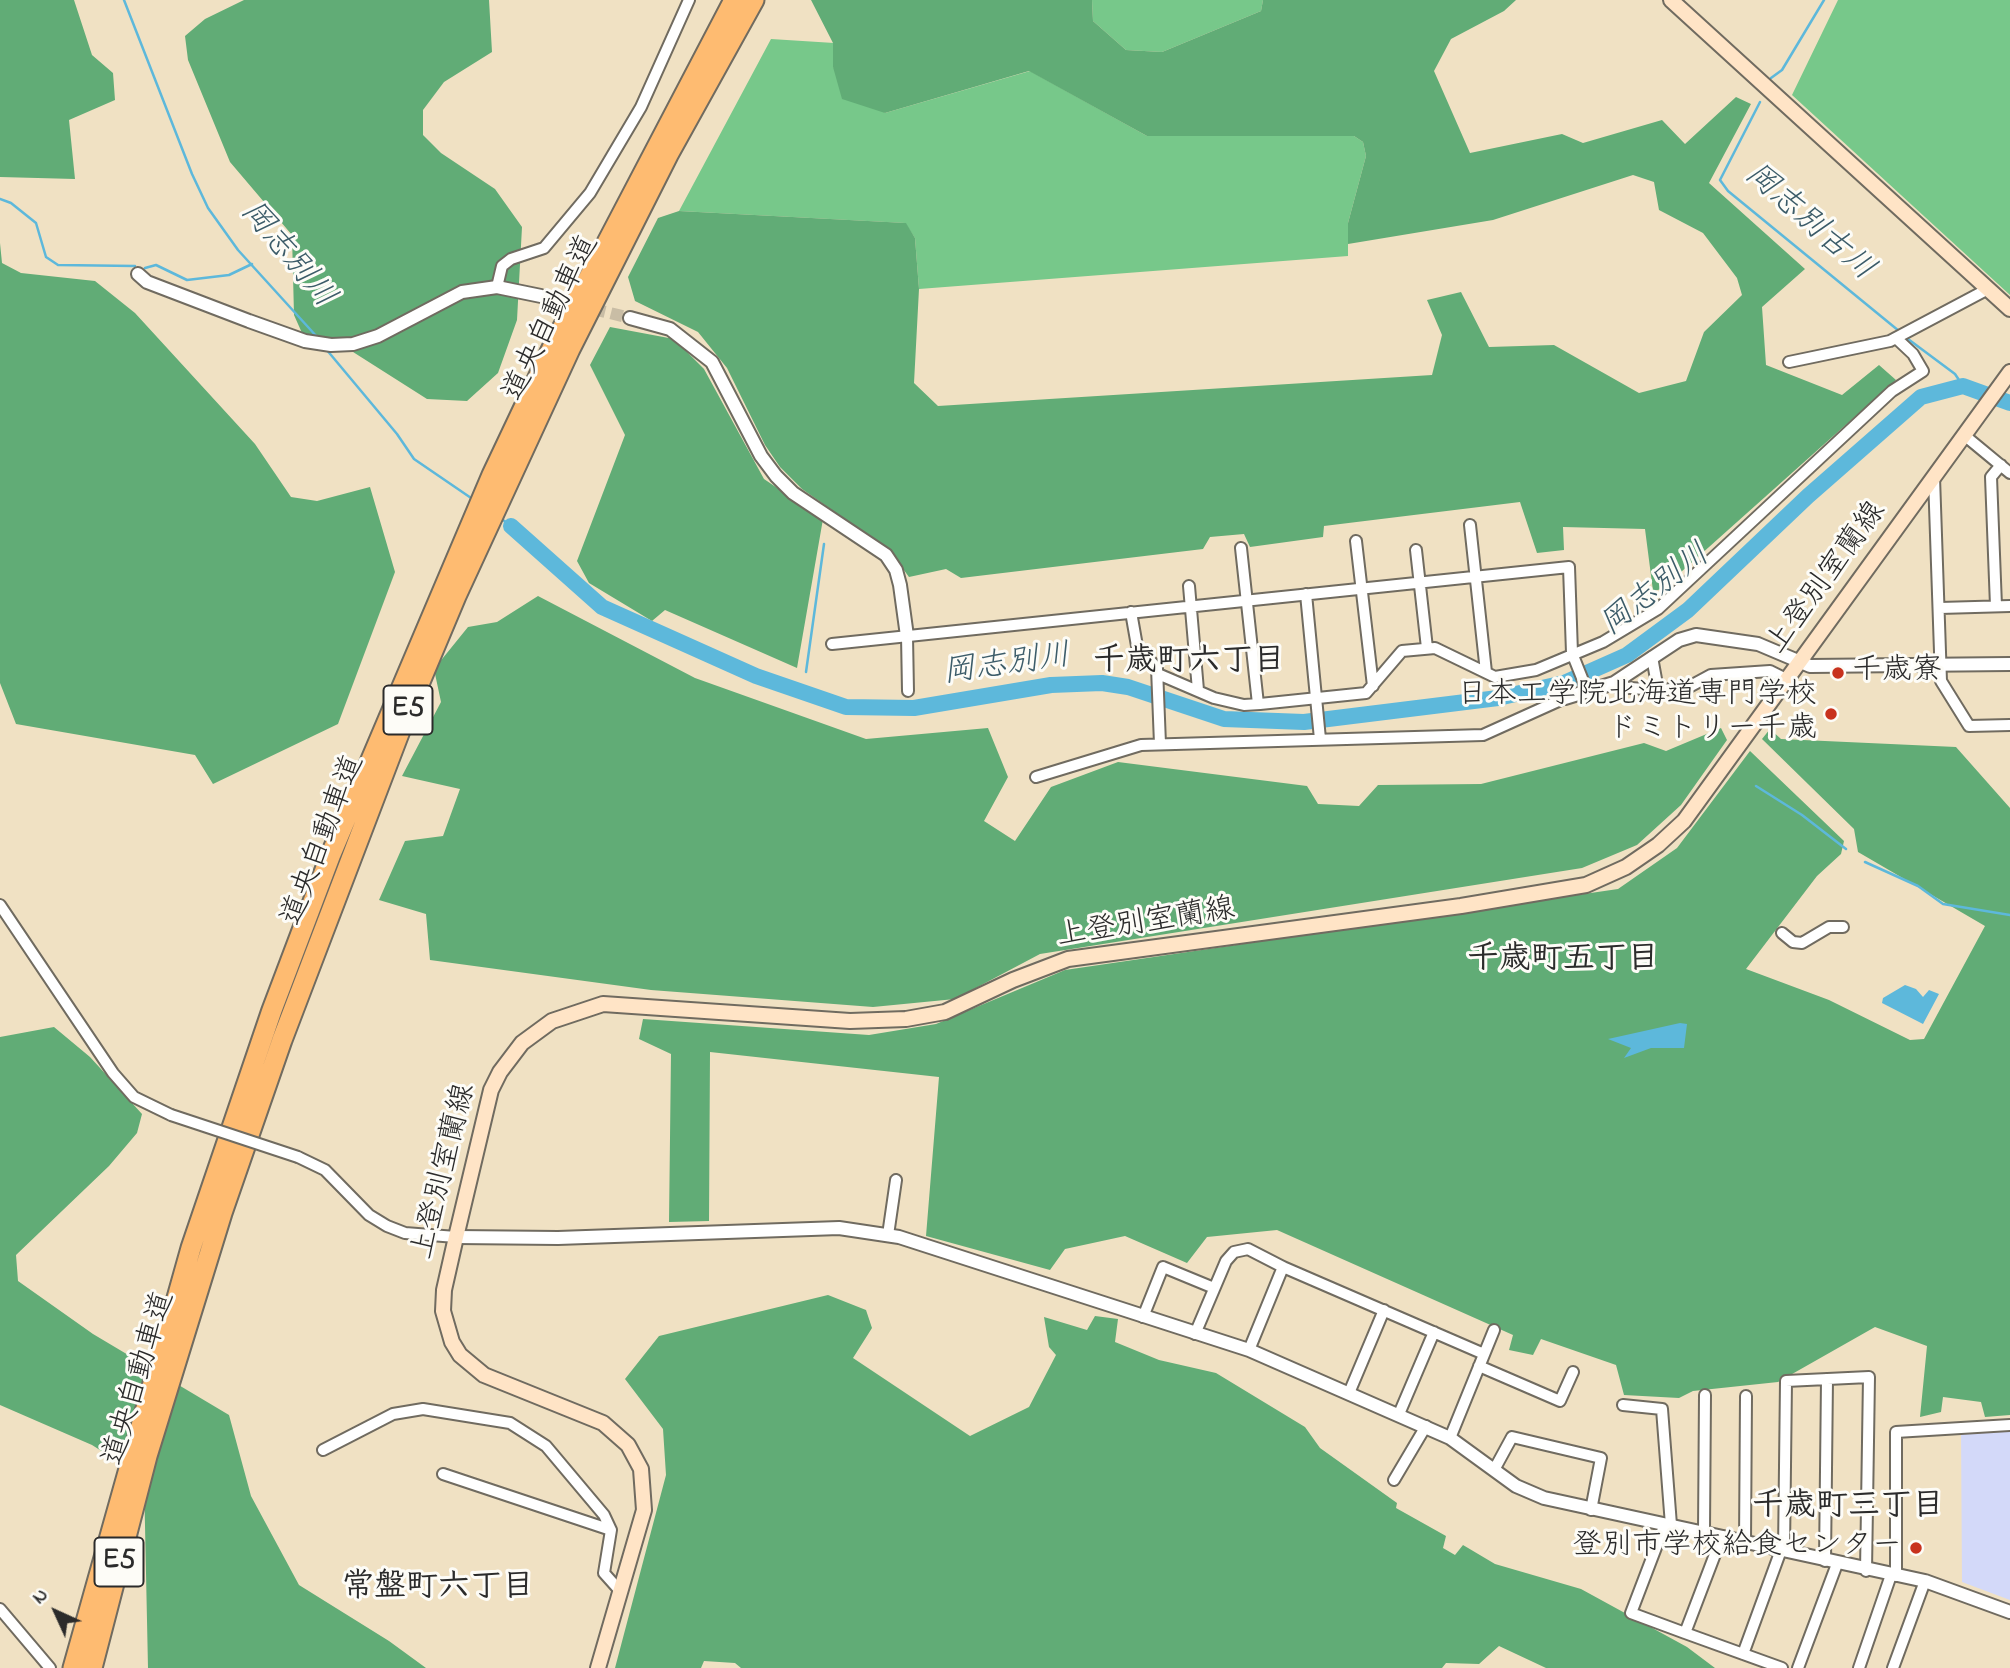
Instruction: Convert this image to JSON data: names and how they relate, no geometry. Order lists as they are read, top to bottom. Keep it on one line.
{"streets":{"highway":["道央自動車道","E5"],"main road":["上登別室蘭線"]},"districts":["千歳町六丁目","千歳町五丁目","千歳町三丁目","常盤町六丁目"],"water":["岡志別古川","岡志別川"],"places":["千歳寮","日本工学院北海道専門学校 ドミトリー千歳","登別市学校給食センター"],"north":"top left"}
